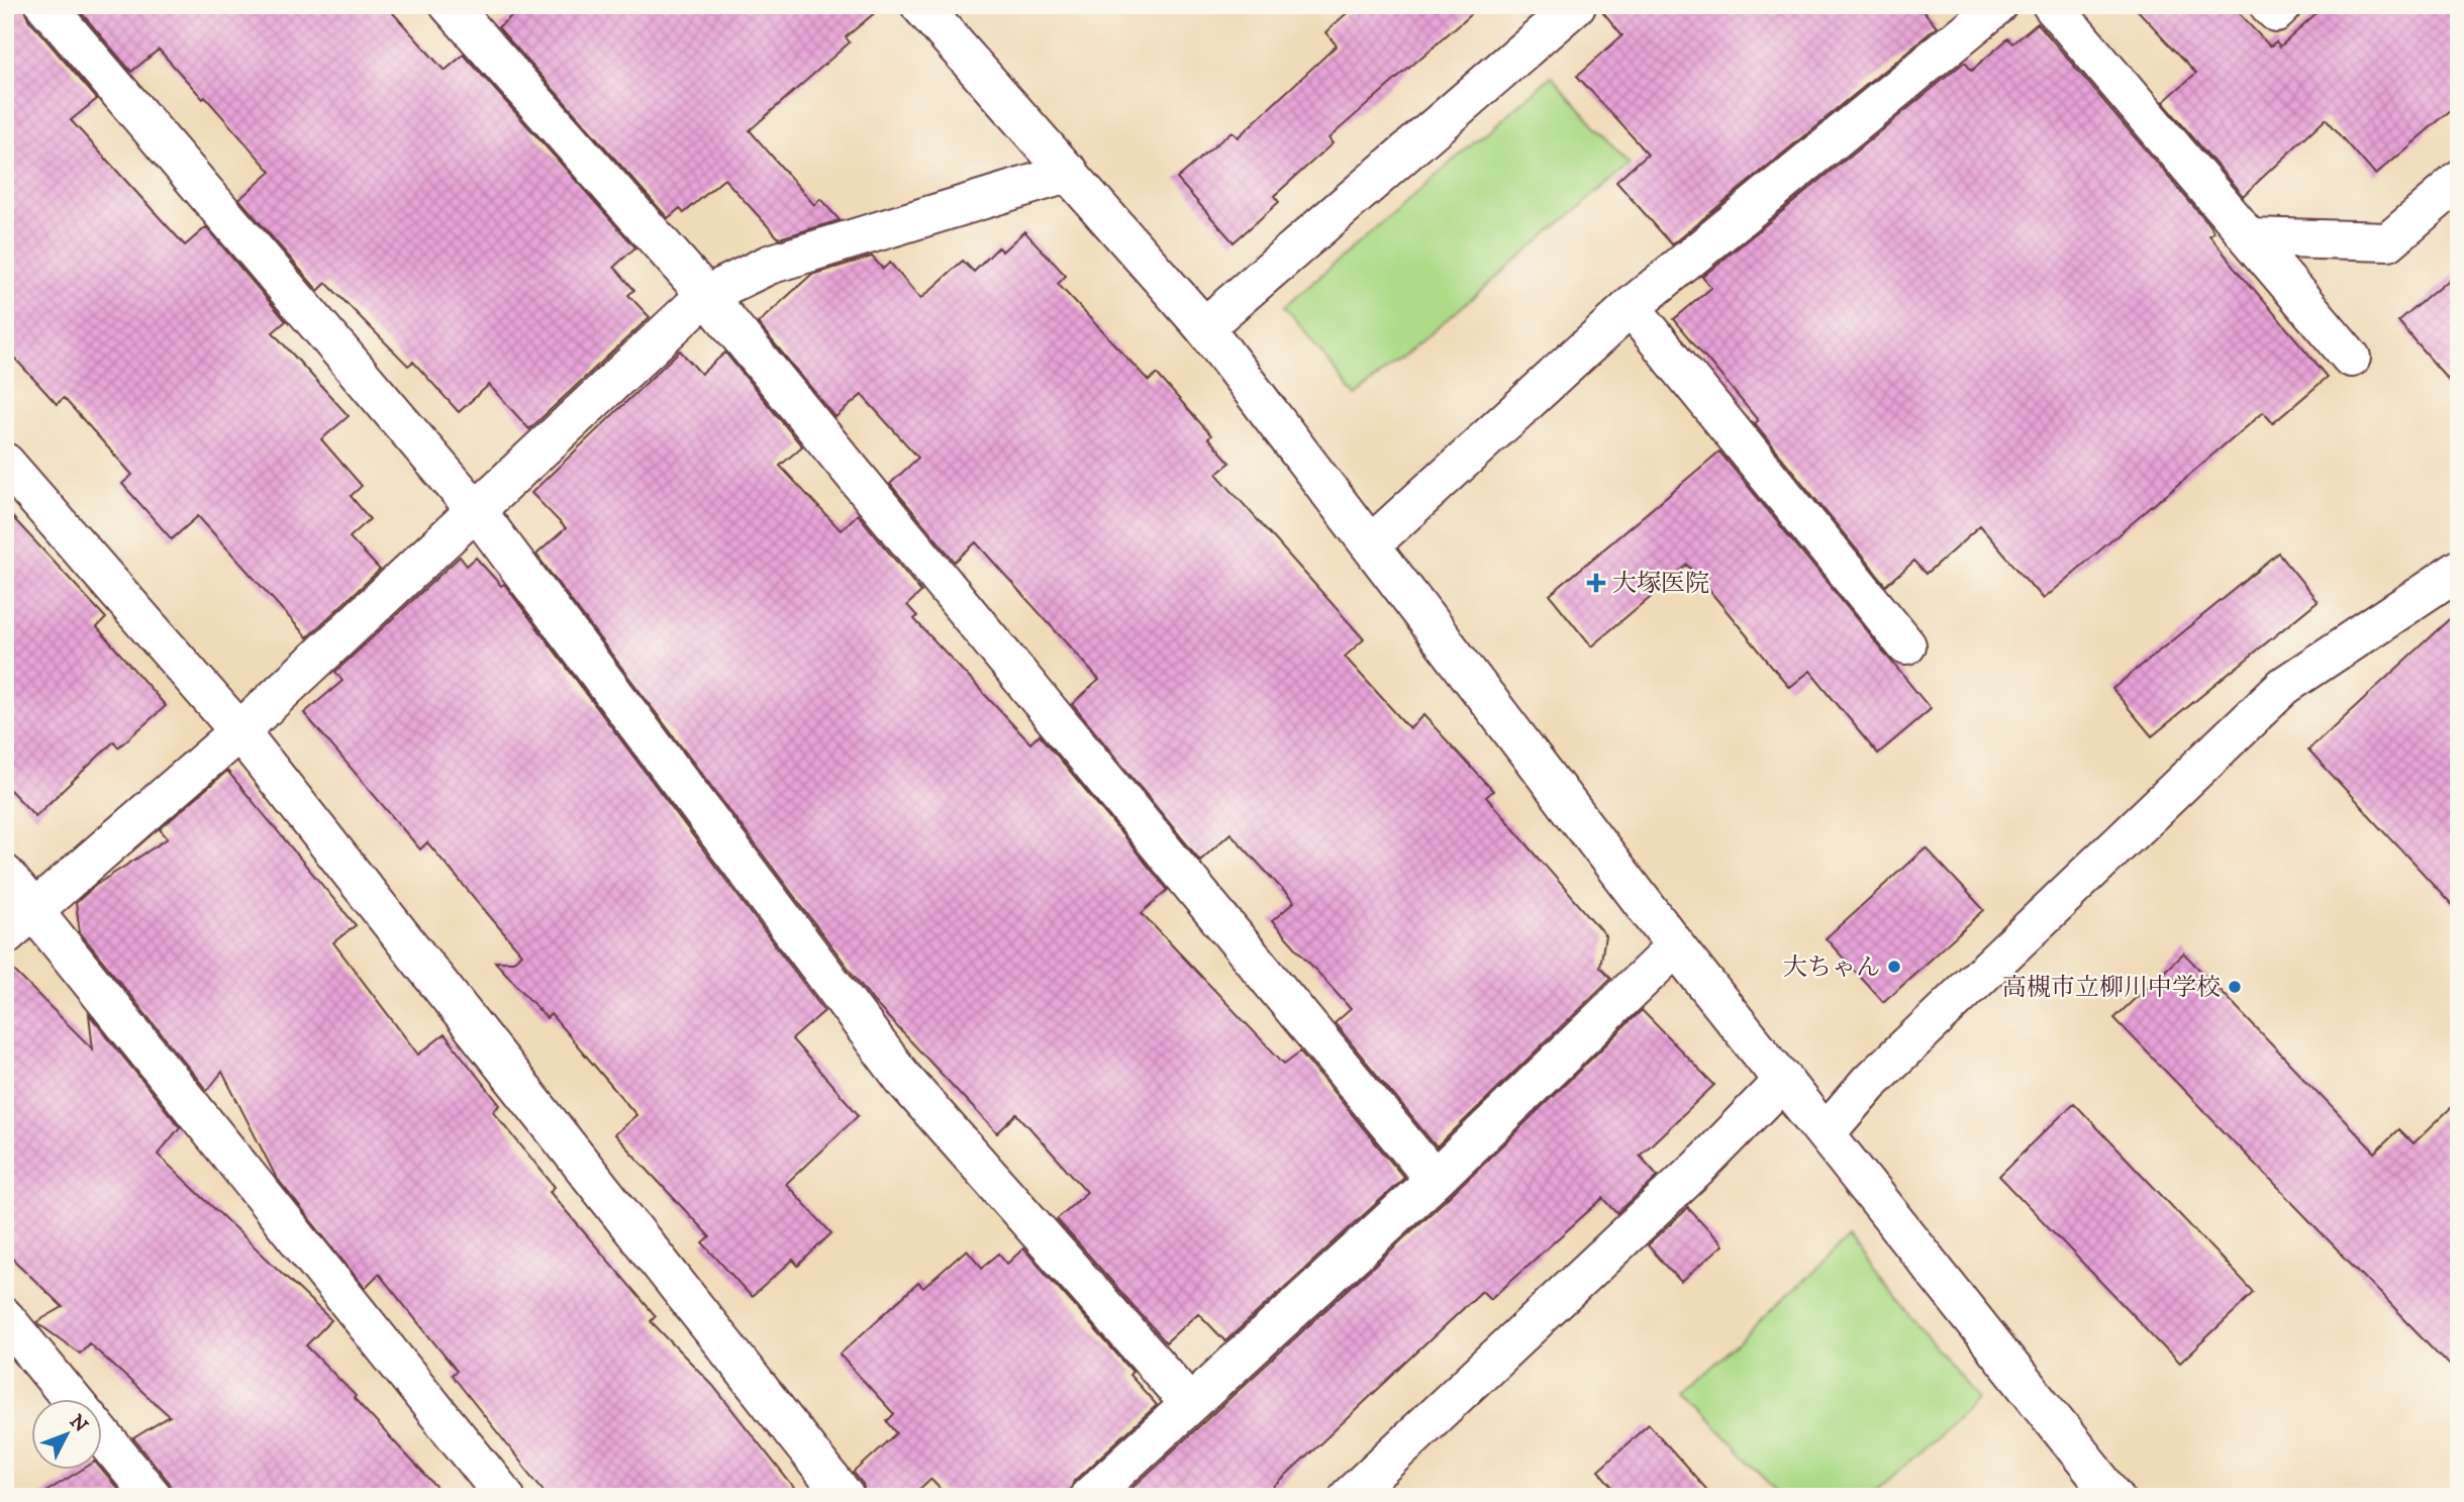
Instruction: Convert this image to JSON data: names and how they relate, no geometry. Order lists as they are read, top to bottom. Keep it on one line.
{"places":{"health":["大塚医院"],"other":["大ちゃん","高槻市立柳川中学校"]},"north":"top right"}
